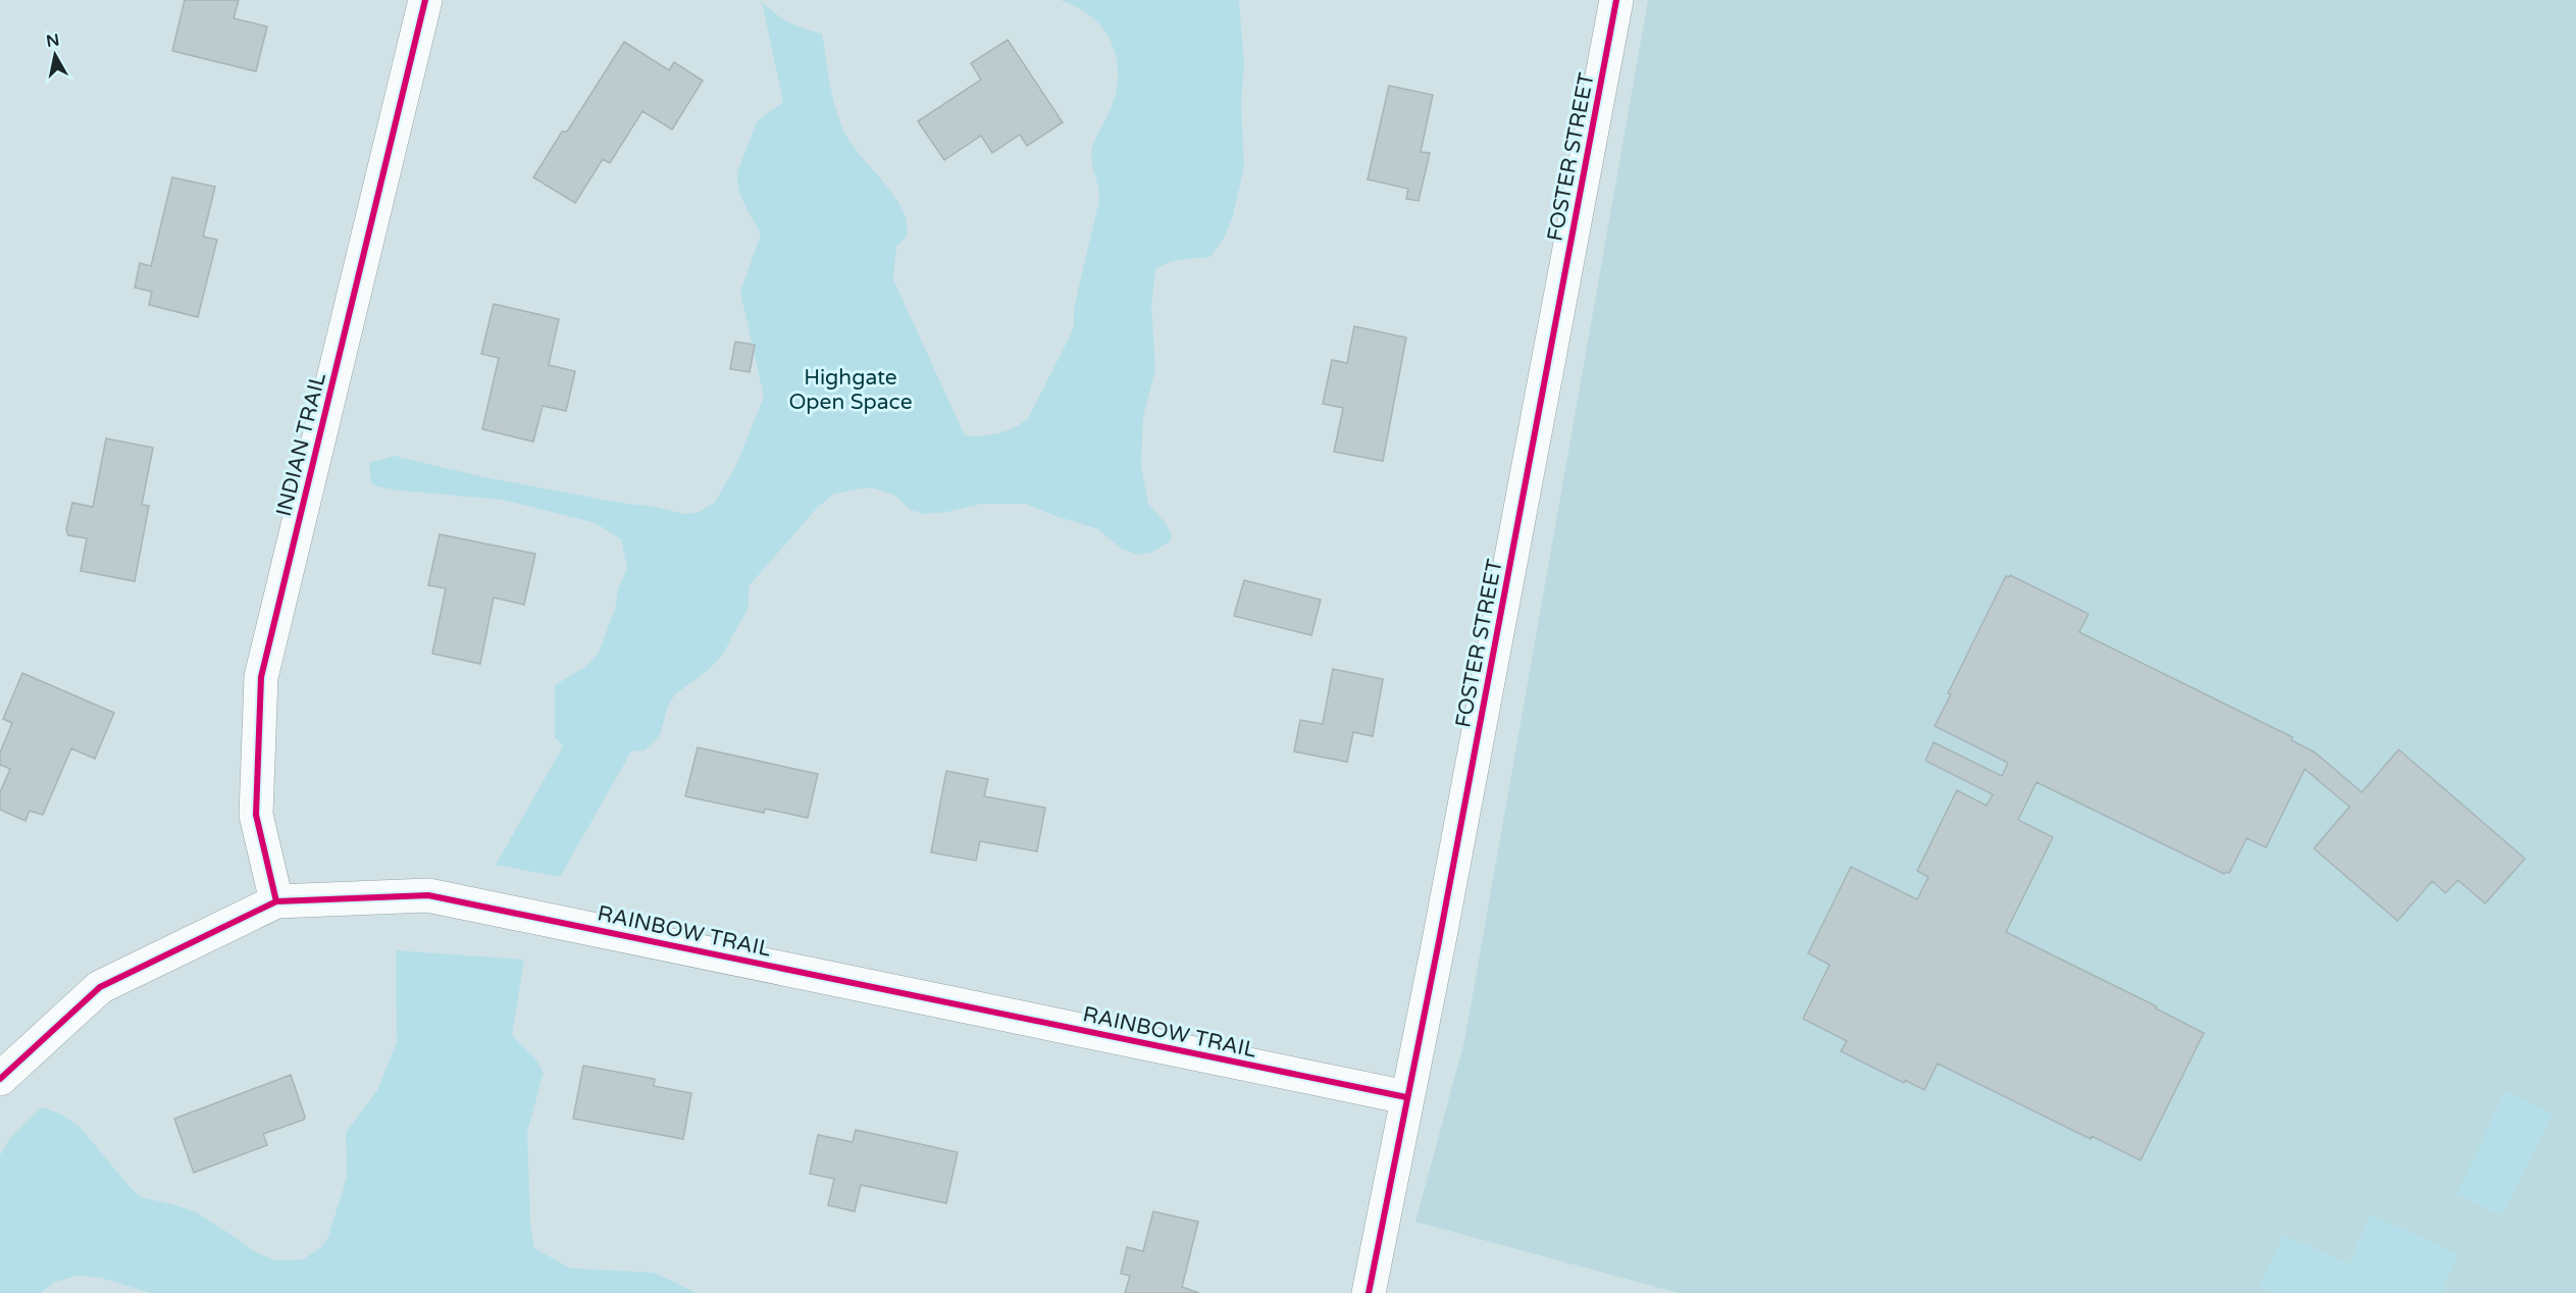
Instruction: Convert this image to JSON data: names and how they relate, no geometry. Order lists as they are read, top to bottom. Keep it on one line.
{"streets":{"street":["FOSTER STREET","INDIAN TRAIL","RAINBOW TRAIL"]},"crossings":[["FOSTER STREET","RAINBOW TRAIL"],["INDIAN TRAIL","RAINBOW TRAIL"]],"parks":["Highgate Open Space"],"north":"top"}
